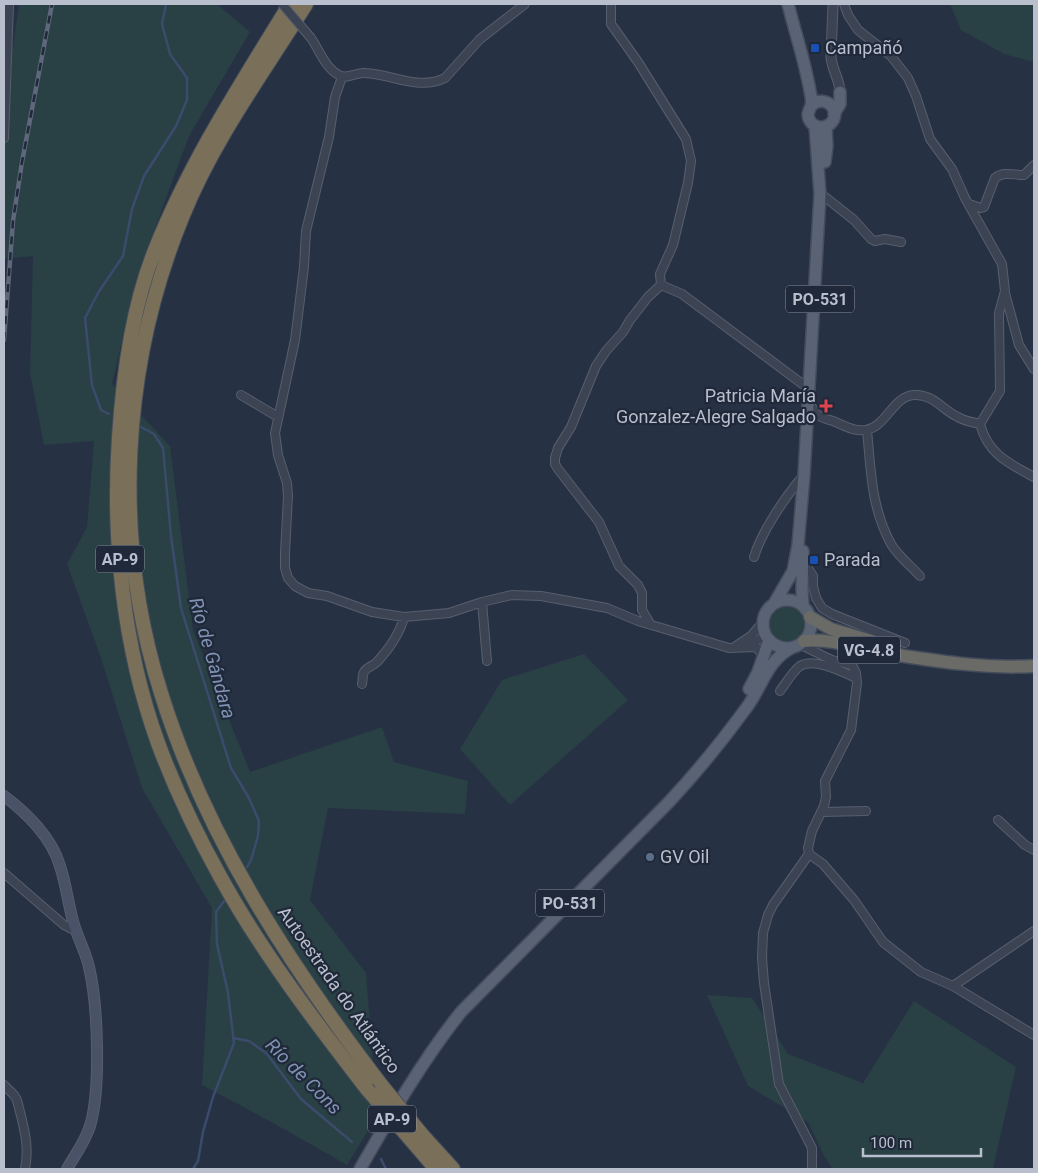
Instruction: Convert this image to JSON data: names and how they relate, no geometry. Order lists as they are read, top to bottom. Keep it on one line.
{"streets":{"highway":["AP-9","VG-4.8","Autoestrada do Atlántico"],"main road":["PO-531"]},"crossings":[["PO-531","VG-4.8"]],"water":["Río de Gándara","Río de Cons"],"places":{"transit":["Campañó","Parada"],"health":["Patricia María Gonzalez-Alegre Salgado"],"other":["GV Oil"]},"scale_bar":"100 m"}
